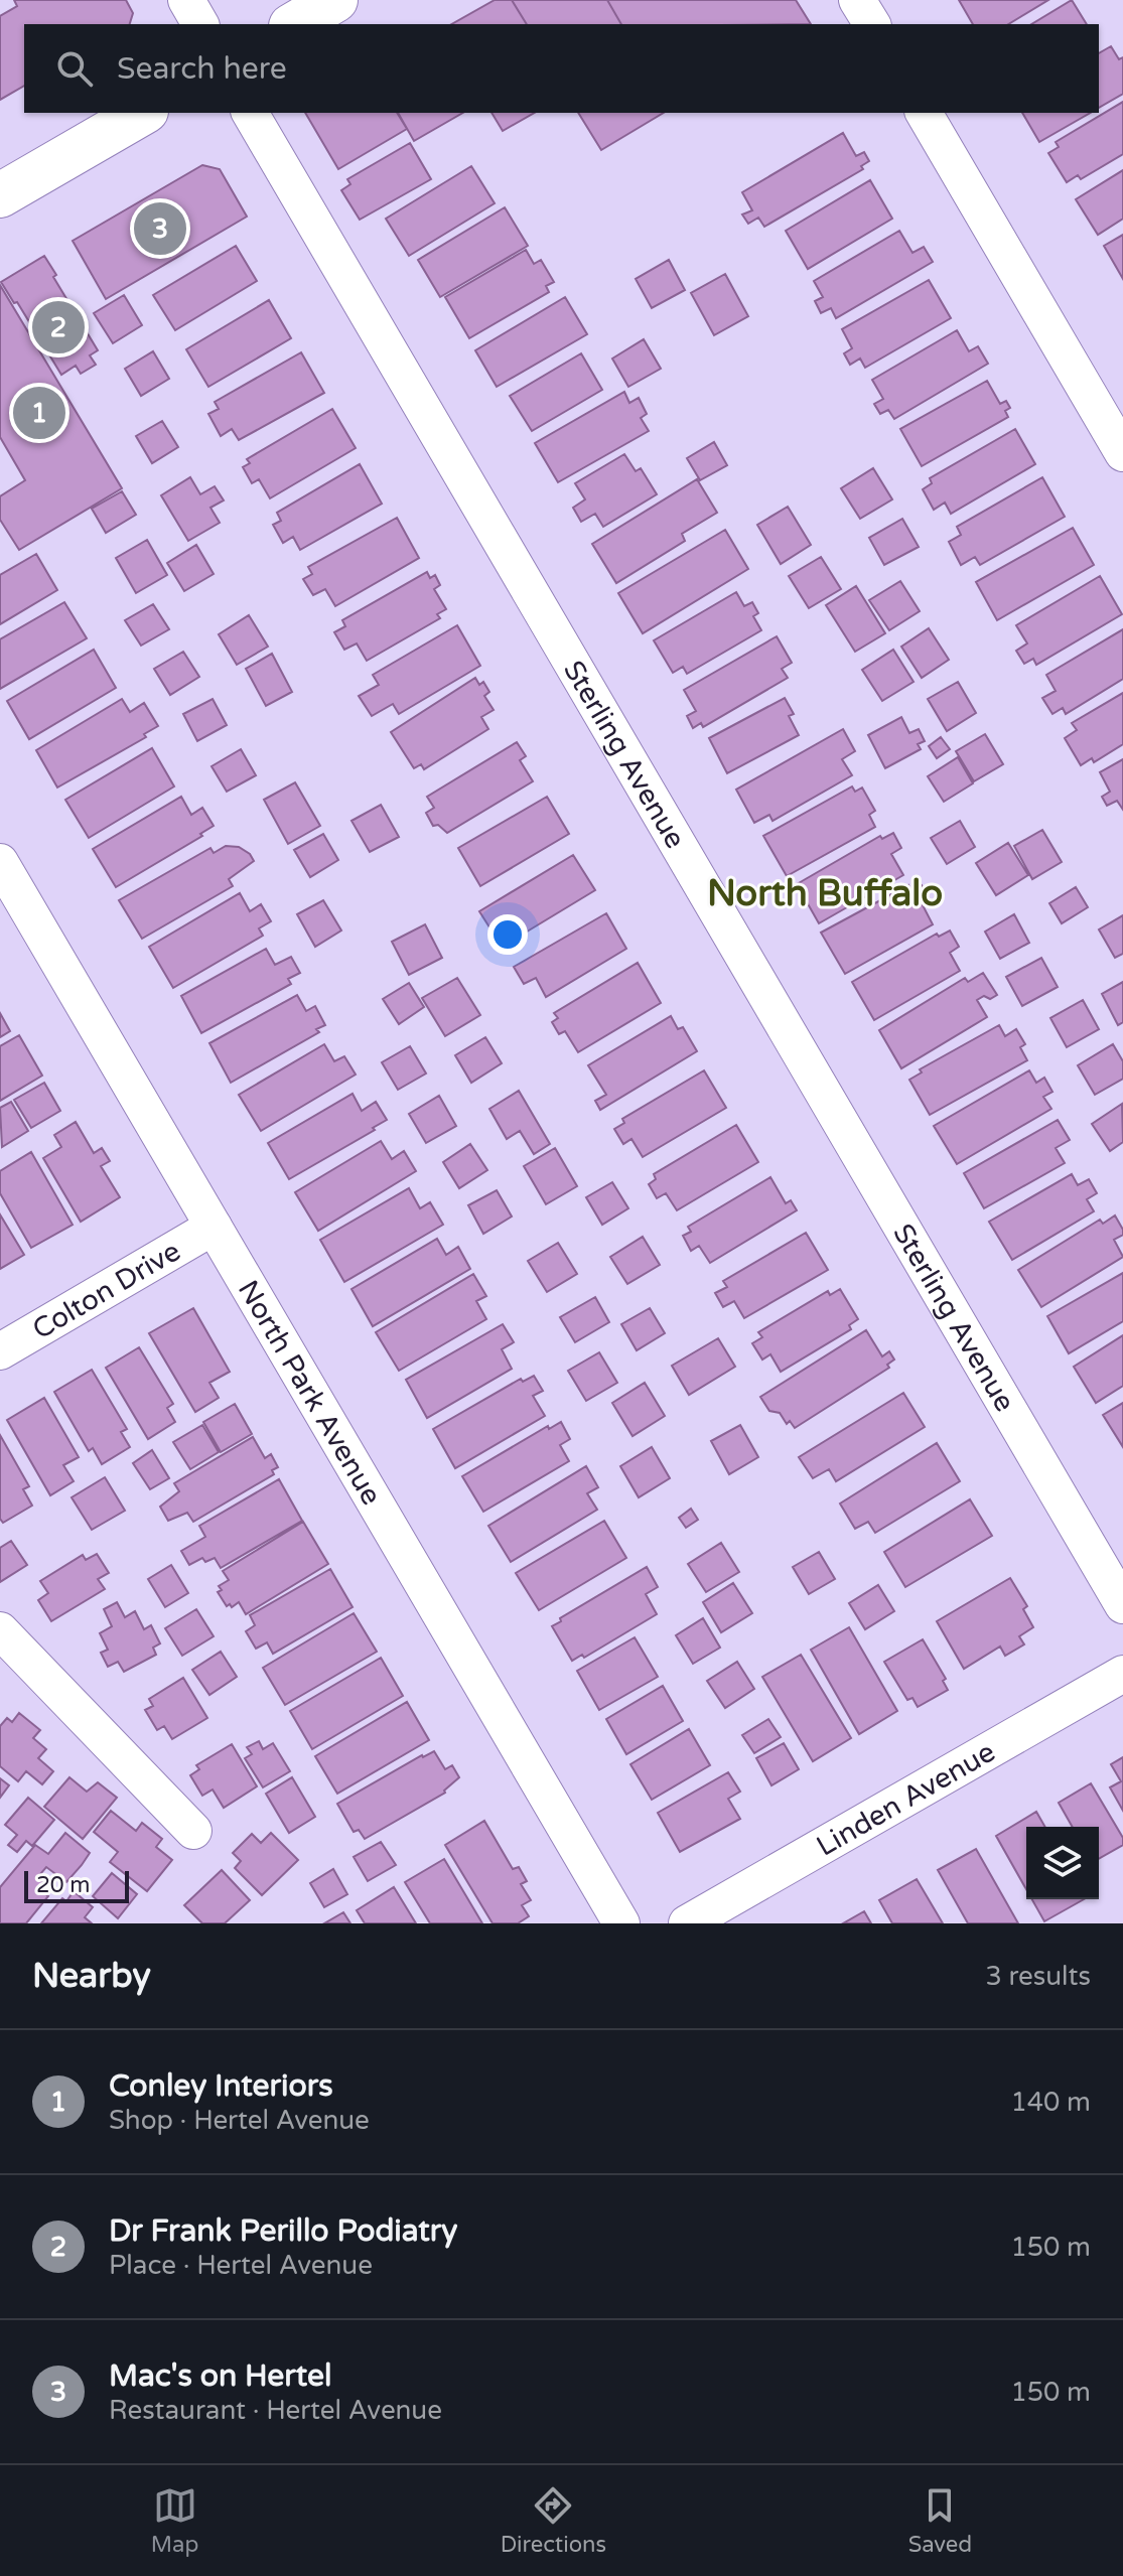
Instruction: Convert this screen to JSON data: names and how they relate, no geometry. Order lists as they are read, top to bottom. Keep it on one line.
{"streets":{"street":["Sterling Avenue","Colton Drive","North Park Avenue","Linden Avenue"]},"crossings":[["Colton Drive","North Park Avenue"]],"districts":["North Buffalo"],"scale_bar":"20 m","page":{"search":"Search here","pins":["3","2","1"],"scale":"20 m","heading":["Nearby","3 results"],"list":[{"mark":"1","name":"Conley Interiors","note":"Shop · Hertel Avenue","value":"140 m"},{"mark":"2","name":"Dr Frank Perillo Podiatry","note":"Place · Hertel Avenue","value":"150 m"},{"mark":"3","name":"Mac's on Hertel","note":"Restaurant · Hertel Avenue","value":"150 m"}],"nav":["Map","Directions","Saved"]}}
